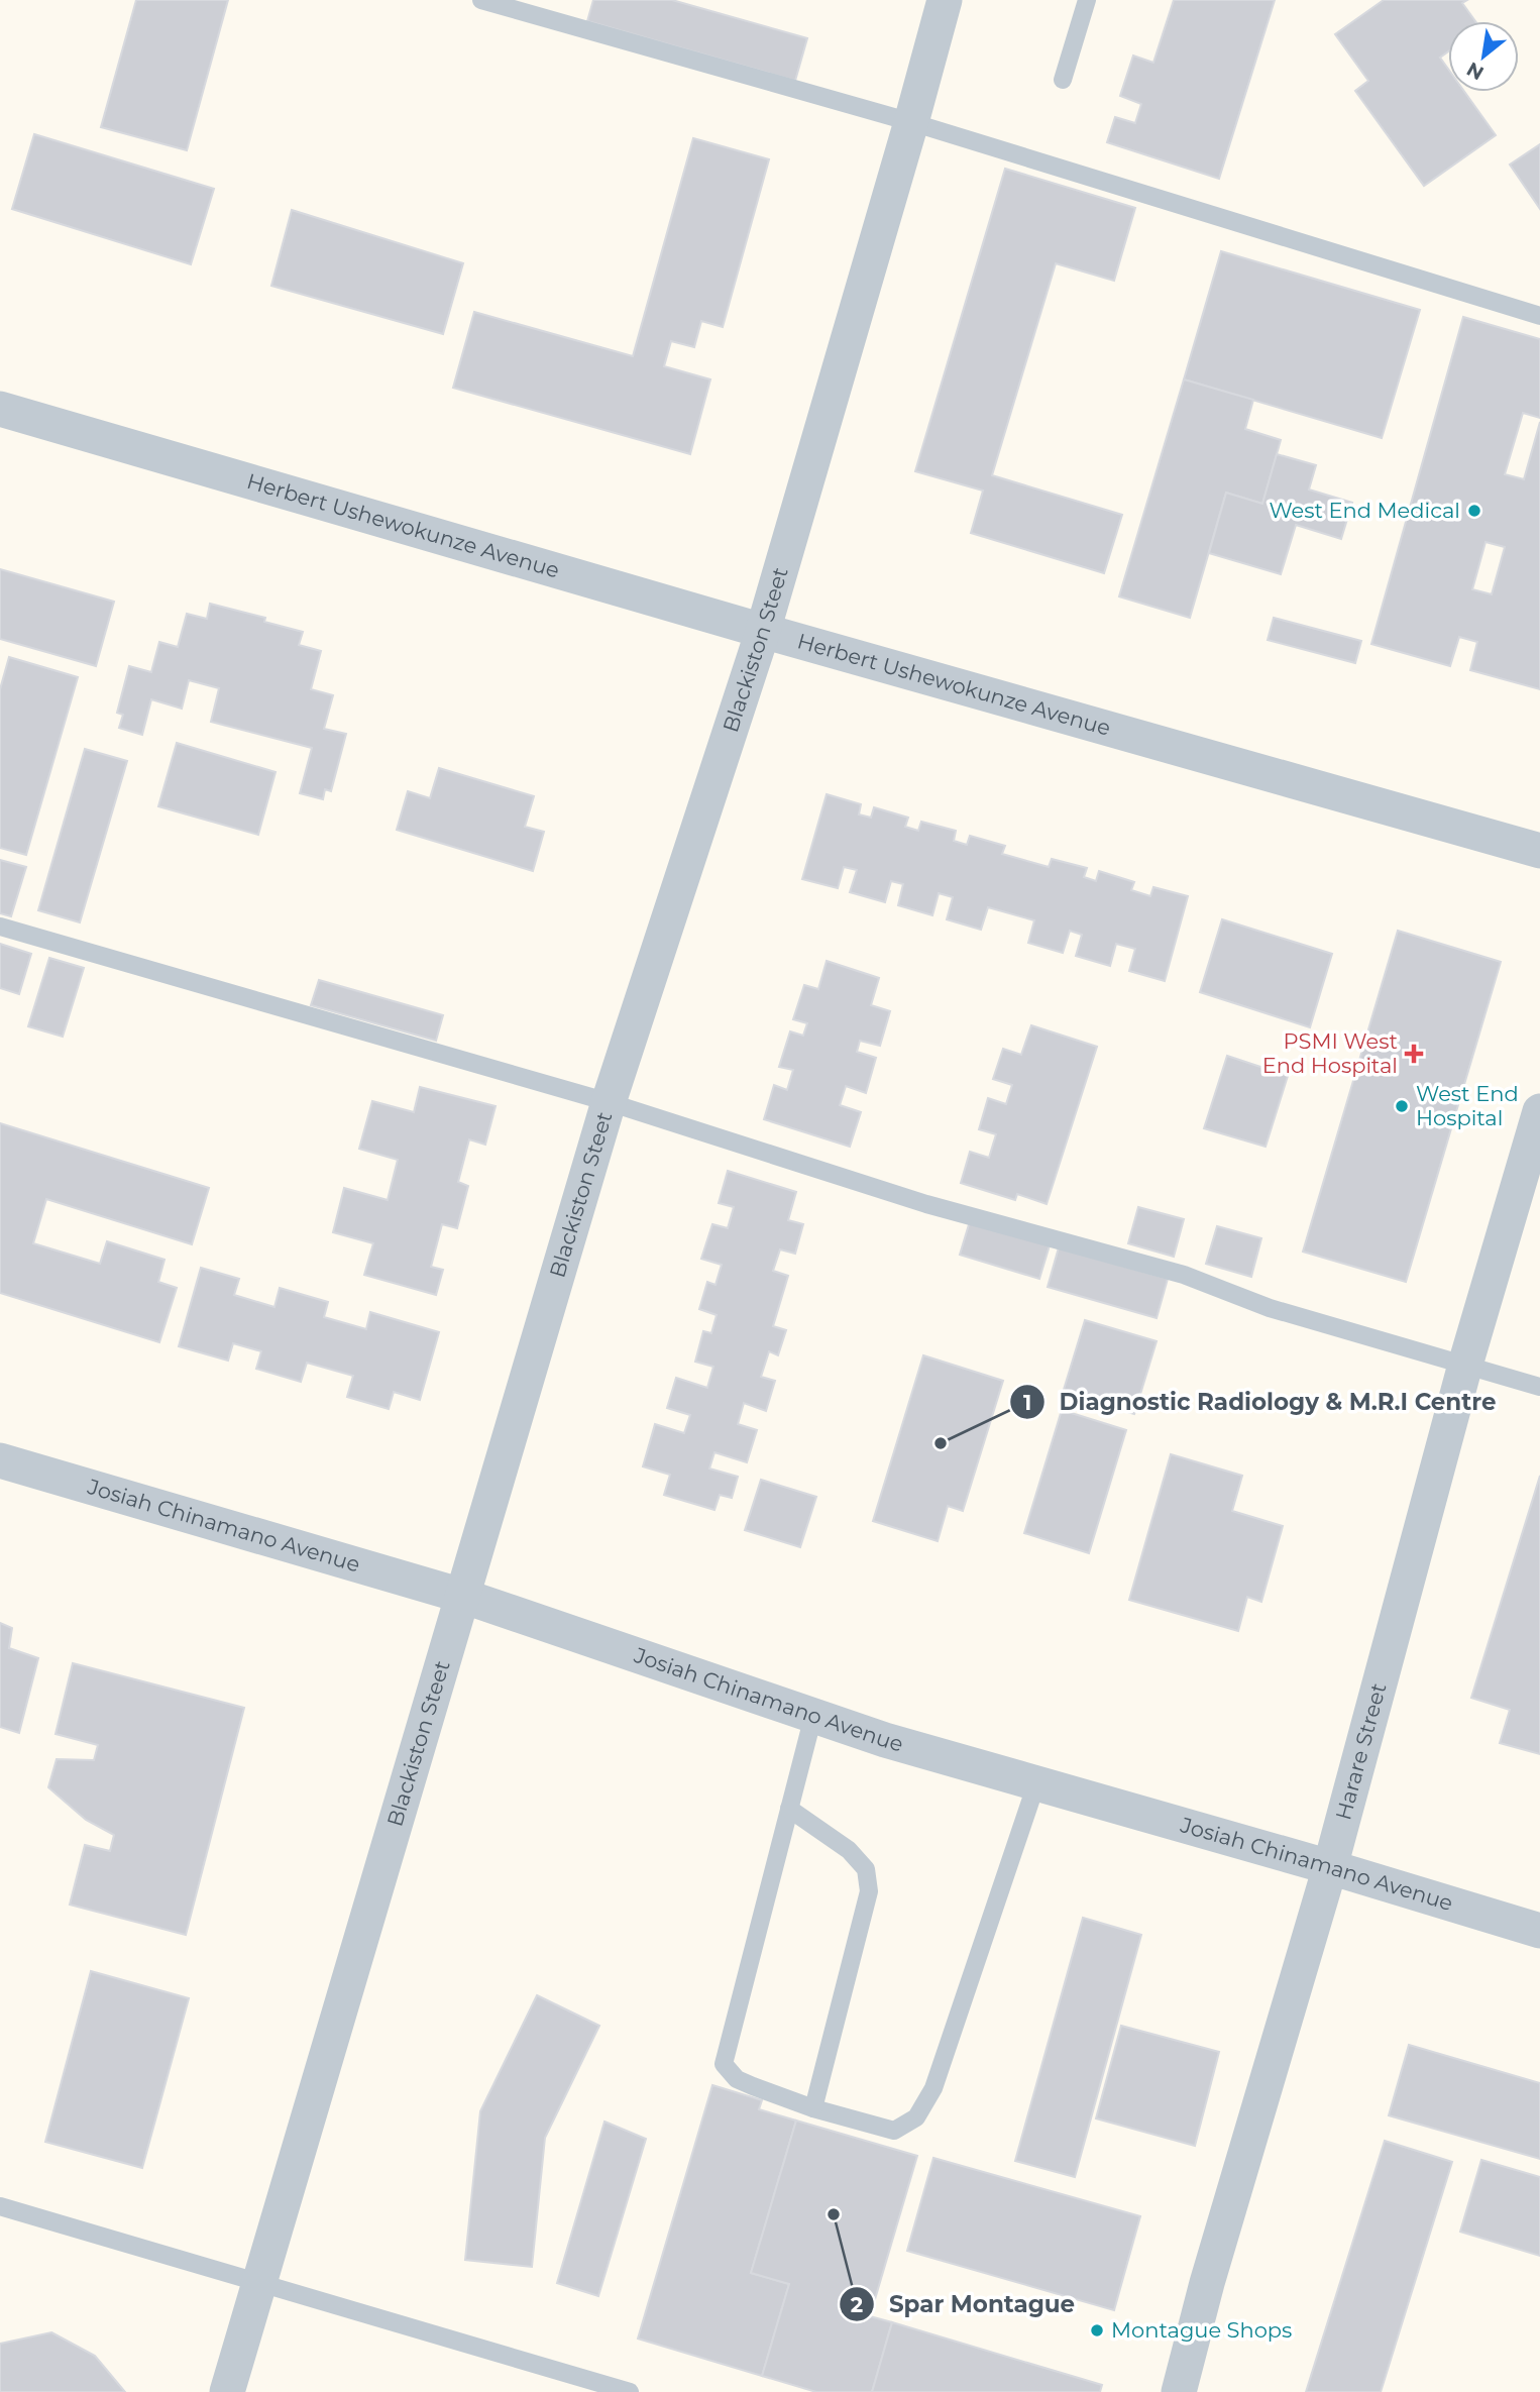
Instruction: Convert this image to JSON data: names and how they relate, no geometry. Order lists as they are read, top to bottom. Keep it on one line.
{"streets":{"street":["Herbert Ushewokunze Avenue","Blackiston Steet","Josiah Chinamano Avenue","Harare Street"]},"crossings":[["Herbert Ushewokunze Avenue","Blackiston Steet"],["Blackiston Steet","Josiah Chinamano Avenue"],["Josiah Chinamano Avenue","Harare Street"]],"places":{"other":["West End Medical","West End Hospital","Diagnostic Radiology & M.R.I Centre","Spar Montague","Montague Shops"],"health":["PSMI West End Hospital"]},"north":"bottom left"}
